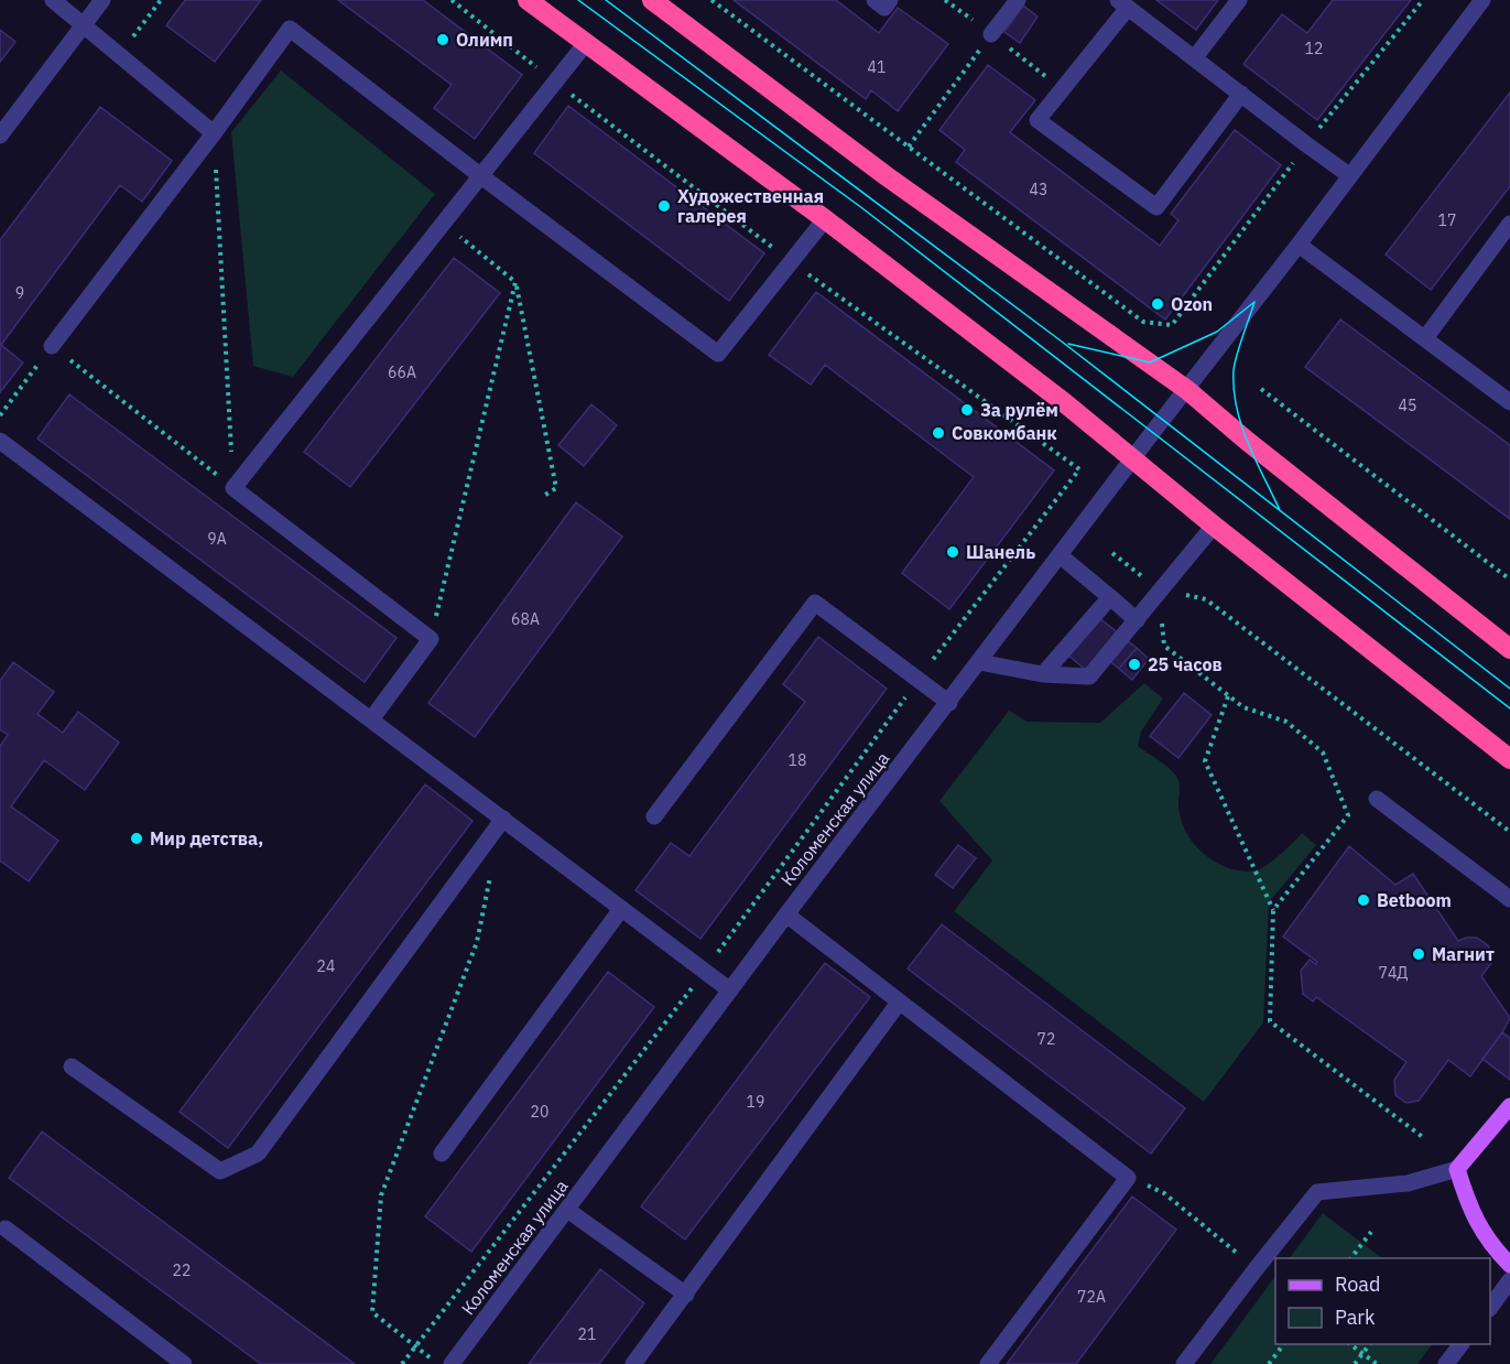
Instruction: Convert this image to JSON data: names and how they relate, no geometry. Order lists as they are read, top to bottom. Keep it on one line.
{"streets":{"street":["Коломенская улица"]},"places":["Олимп","Художественная галерея","Ozon","За рулём","Совкомбанк","Шанель","25 часов","Мир детства,","Betboom","Магнит"],"house_numbers":["12","41","43","17","9","66А","45","9А","68А","18","24","74Д","72","19","20","22","72А","21"],"legend":["Road","Park"]}
